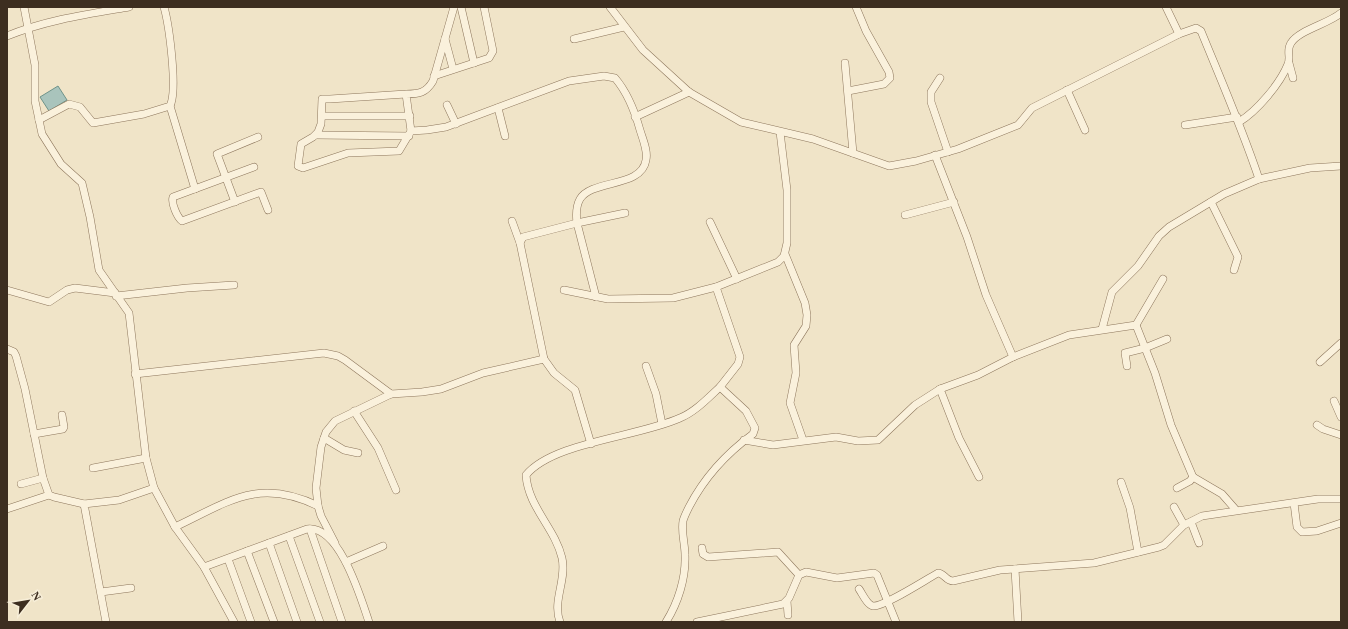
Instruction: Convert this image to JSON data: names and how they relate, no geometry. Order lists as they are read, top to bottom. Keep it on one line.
{"north":"top right"}
